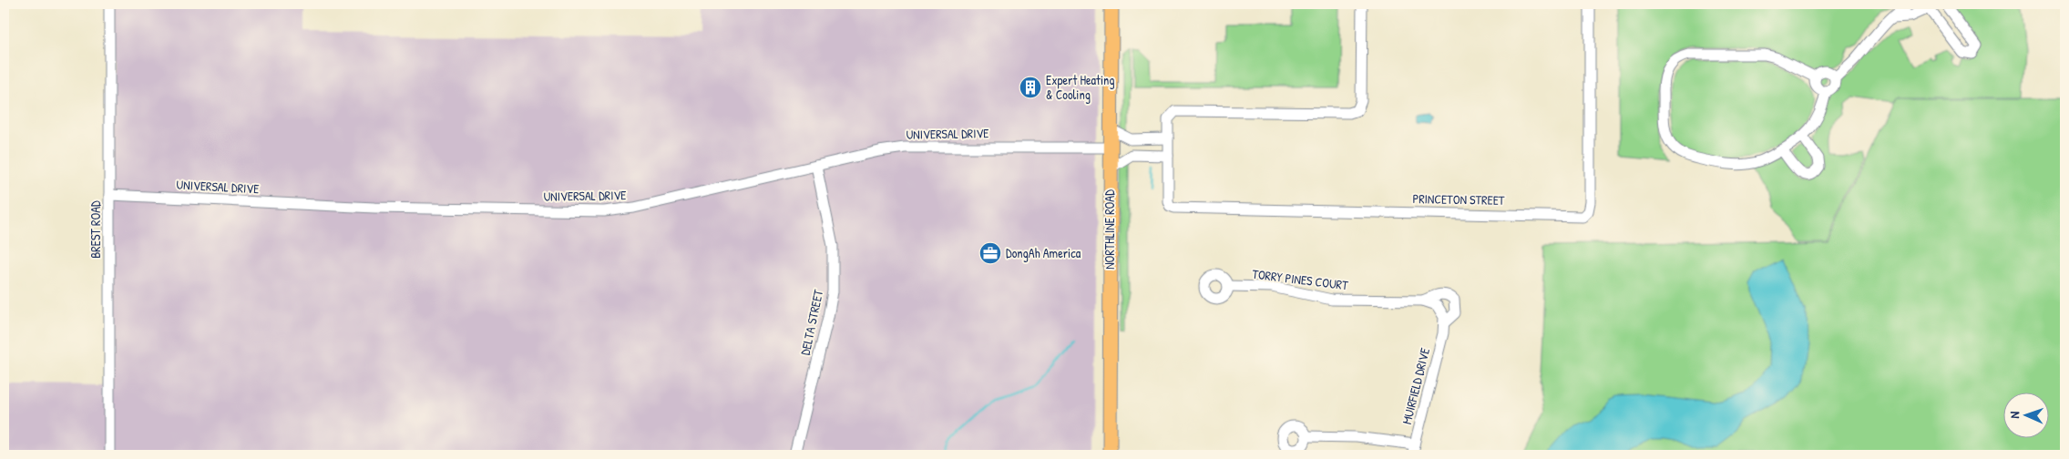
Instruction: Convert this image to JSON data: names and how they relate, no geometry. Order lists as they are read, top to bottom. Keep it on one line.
{"streets":{"main road":["NORTHLINE ROAD"],"street":["UNIVERSAL DRIVE","PRINCETON STREET","BREST ROAD","TORRY PINES COURT","DELTA STREET","MUIRFIELD DRIVE"]},"crossings":[["UNIVERSAL DRIVE","BREST ROAD"],["UNIVERSAL DRIVE","NORTHLINE ROAD"],["UNIVERSAL DRIVE","DELTA STREET"],["TORRY PINES COURT","MUIRFIELD DRIVE"]],"places":{"building":["Expert Heating & Cooling"],"office":["DongAh America"]},"north":"left"}
